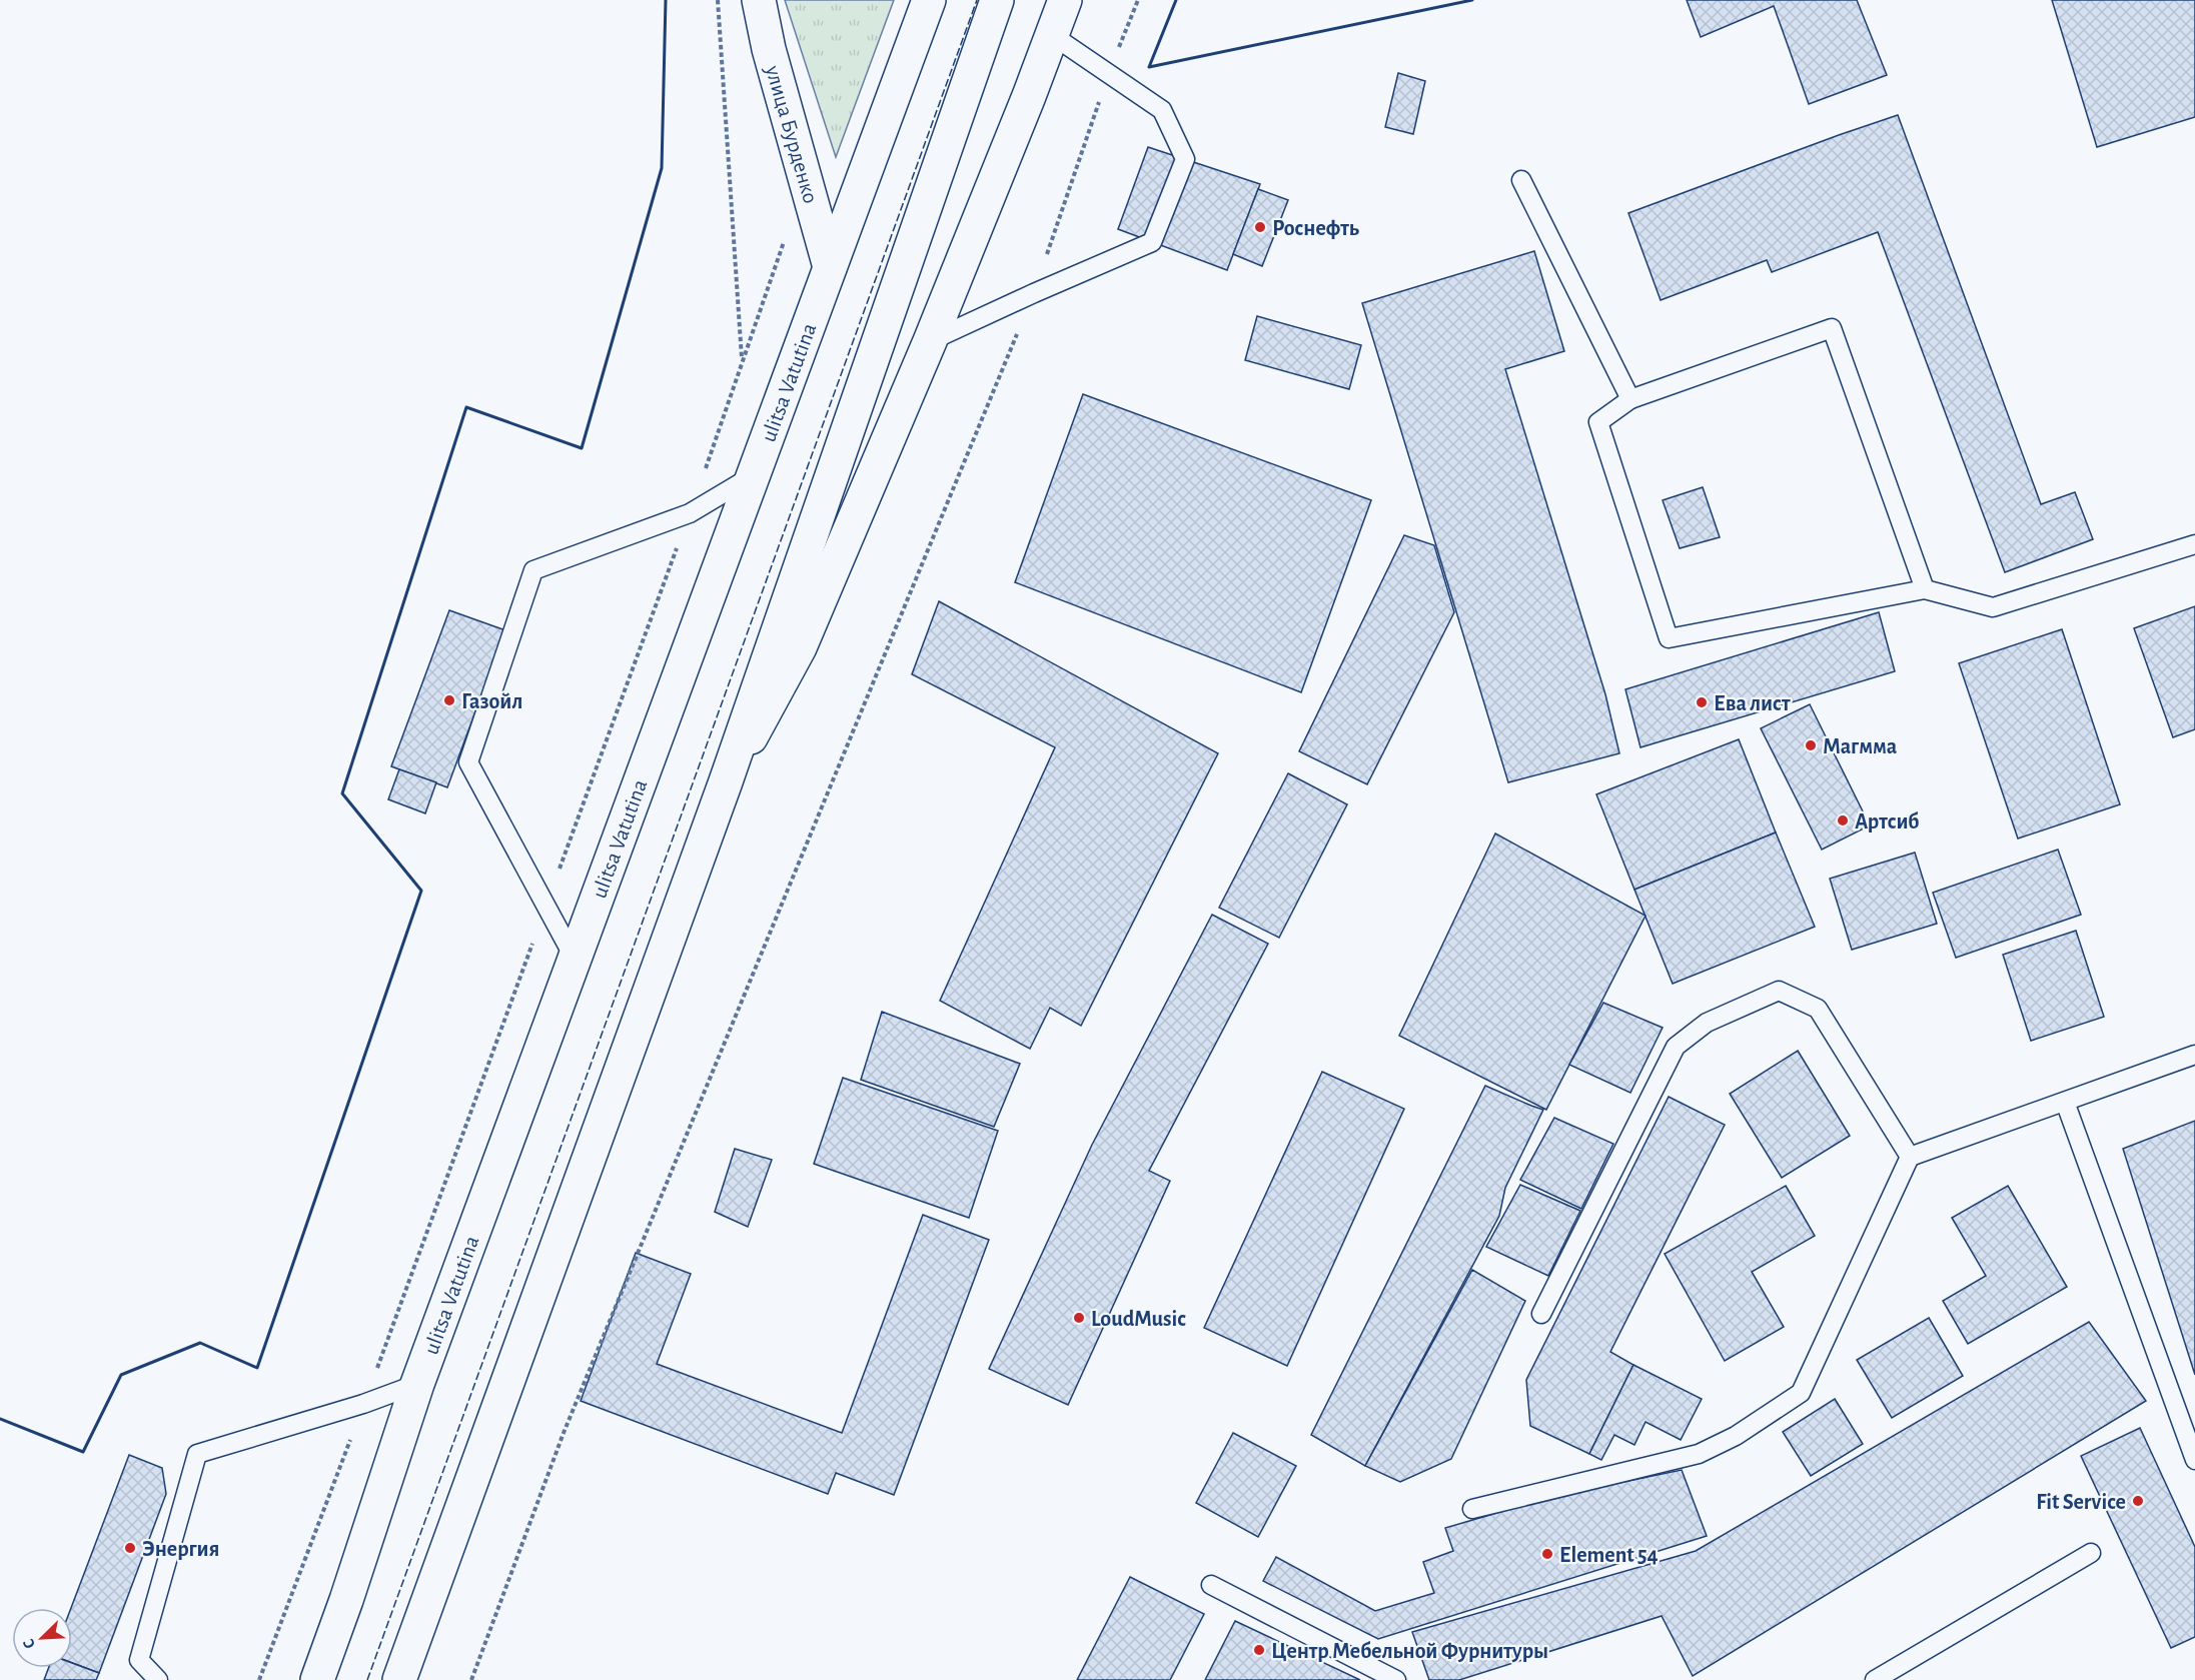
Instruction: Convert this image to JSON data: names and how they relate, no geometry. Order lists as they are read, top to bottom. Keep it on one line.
{"streets":{"main road":["улица Бурденко","ulitsa Vatutina"]},"crossings":[["улица Бурденко","ulitsa Vatutina"]],"places":["Роснефть","Газойл","Ева лист","Магмма","Артсиб","LoudMusic","Fit Service","Энергия","Element 54","Центр Мебельной Фурнитуры"],"north":"bottom left"}
